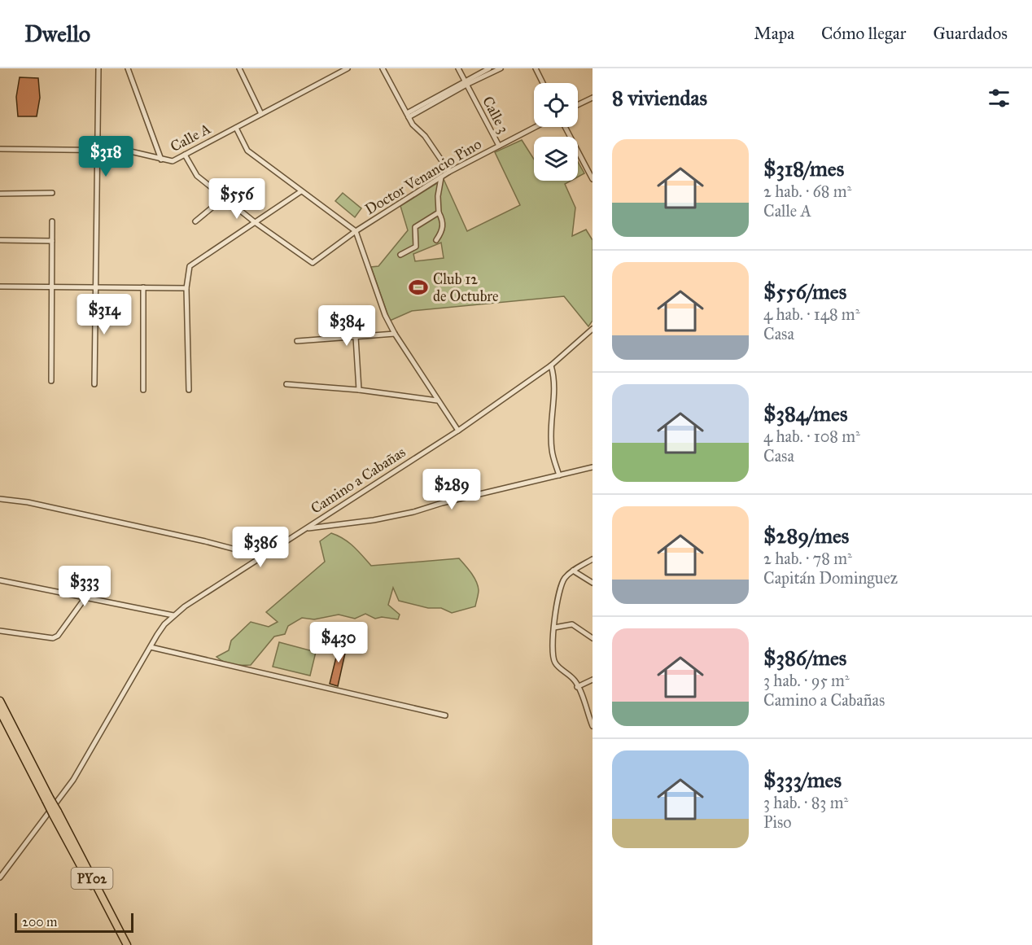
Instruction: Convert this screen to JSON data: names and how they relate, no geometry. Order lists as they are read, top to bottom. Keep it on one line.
{"streets":{"highway":["PY02"],"street":["Calle 3","Calle A","Doctor Venancio Pino","Camino a Cabañas"]},"crossings":[["Calle 3","Doctor Venancio Pino"]],"places":{"sports":["Club 12 de Octubre"]},"scale_bar":"200 m","page":{"header":"Dwello","nav":["Mapa","Cómo llegar","Guardados"],"heading":"8 viviendas","list":[{"name":"$318/mes","note":"2 hab. · 68 m² · Calle A"},{"name":"$556/mes","note":"4 hab. · 148 m² · Casa"},{"name":"$384/mes","note":"4 hab. · 108 m² · Casa"},{"name":"$289/mes","note":"2 hab. · 78 m² · Capitán Dominguez"},{"name":"$386/mes","note":"3 hab. · 95 m² · Camino a Cabañas"},{"name":"$333/mes","note":"3 hab. · 83 m² · Piso"}],"price":["$318","$556","$314","$384","$289","$386","$333","$430"],"scale":"200 m"}}
